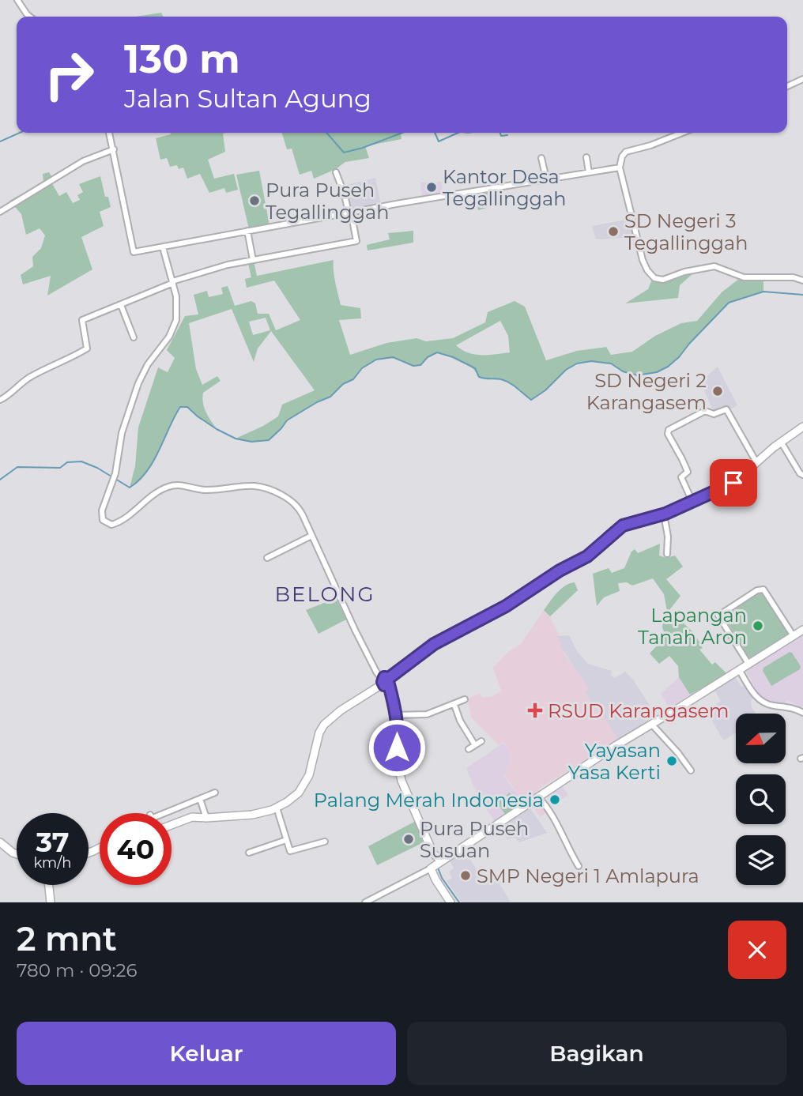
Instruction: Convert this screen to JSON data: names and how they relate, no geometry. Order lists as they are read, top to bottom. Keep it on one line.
{"districts":["BELONG"],"places":{"other":["Kantor Desa Tegallinggah","Pura Puseh Tegallinggah","SD Negeri 3 Tegallinggah","SD Negeri 2 Karangasem","Lapangan Tanah Aron","Yayasan Yasa Kerti","Palang Merah Indonesia","Pura Puseh Susuan","SMP Negeri 1 Amlapura"],"health":["RSUD Karangasem"]},"north":"left","page":{"turn":["130 m","Jalan Sultan Agung"],"speed":"37 km/h","limit":"40","heading":["2 mnt","780 m · 09:26"],"buttons":["Keluar","Bagikan"]}}
